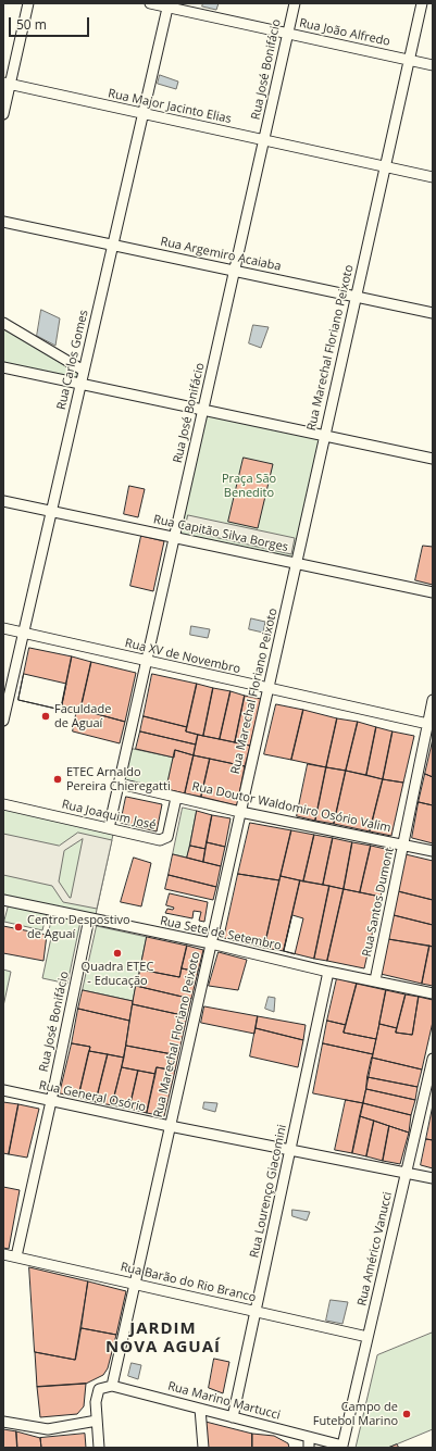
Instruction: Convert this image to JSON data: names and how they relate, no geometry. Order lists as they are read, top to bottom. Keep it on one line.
{"streets":{"street":["Rua João Alfredo","Rua José Bonifácio","Rua Major Jacinto Elias","Rua Argemiro Acaiaba","Rua Marechal Floriano Peixoto","Rua Carlos Gomes","Rua Capitão Silva Borges","Rua XV de Novembro","Rua Doutor Waldomiro Osório Valim","Rua Joaquim José","Rua Santos Dumont","Rua Sete de Setembro","Rua General Osório","Rua Lourenço Giacomini","Rua Américo Vanucci","Rua Barão do Rio Branco","Rua Marino Martucci"]},"crossings":[["Rua João Alfredo","Rua José Bonifácio"],["Rua João Alfredo","Rua Marechal Floriano Peixoto"],["Rua João Alfredo","Rua Carlos Gomes"],["Rua José Bonifácio","Rua Major Jacinto Elias"],["Rua José Bonifácio","Rua Argemiro Acaiaba"],["Rua José Bonifácio","Rua Capitão Silva Borges"],["Rua José Bonifácio","Rua XV de Novembro"],["Rua José Bonifácio","Rua Doutor Waldomiro Osório Valim"],["Rua José Bonifácio","Rua Joaquim José"],["Rua José Bonifácio","Rua Sete de Setembro"],["Rua José Bonifácio","Rua General Osório"],["Rua José Bonifácio","Rua Barão do Rio Branco"],["Rua Major Jacinto Elias","Rua Marechal Floriano Peixoto"],["Rua Major Jacinto Elias","Rua Carlos Gomes"],["Rua Argemiro Acaiaba","Rua Marechal Floriano Peixoto"],["Rua Argemiro Acaiaba","Rua Carlos Gomes"],["Rua Marechal Floriano Peixoto","Rua Capitão Silva Borges"],["Rua Marechal Floriano Peixoto","Rua XV de Novembro"],["Rua Marechal Floriano Peixoto","Rua Doutor Waldomiro Osório Valim"],["Rua Marechal Floriano Peixoto","Rua Sete de Setembro"],["Rua Marechal Floriano Peixoto","Rua General Osório"],["Rua Marechal Floriano Peixoto","Rua Barão do Rio Branco"],["Rua Marechal Floriano Peixoto","Rua Marino Martucci"],["Rua Carlos Gomes","Rua Capitão Silva Borges"],["Rua Carlos Gomes","Rua XV de Novembro"],["Rua XV de Novembro","Rua Santos Dumont"],["Rua Doutor Waldomiro Osório Valim","Rua Joaquim José"],["Rua Doutor Waldomiro Osório Valim","Rua Santos Dumont"],["Rua Santos Dumont","Rua Sete de Setembro"],["Rua Sete de Setembro","Rua Lourenço Giacomini"],["Rua General Osório","Rua Lourenço Giacomini"],["Rua General Osório","Rua Américo Vanucci"],["Rua Lourenço Giacomini","Rua Barão do Rio Branco"],["Rua Lourenço Giacomini","Rua Marino Martucci"],["Rua Américo Vanucci","Rua Barão do Rio Branco"],["Rua Américo Vanucci","Rua Marino Martucci"]],"districts":["JARDIM NOVA AGUAÍ"],"parks":["Praça São Benedito"],"places":["Faculdade de Aguaí","ETEC Arnaldo Pereira Chieregatti","Centro Despostivo de Aguaí","Quadra ETEC - Educação","Campo de Futebol Marino"],"scale_bar":"50 m"}
